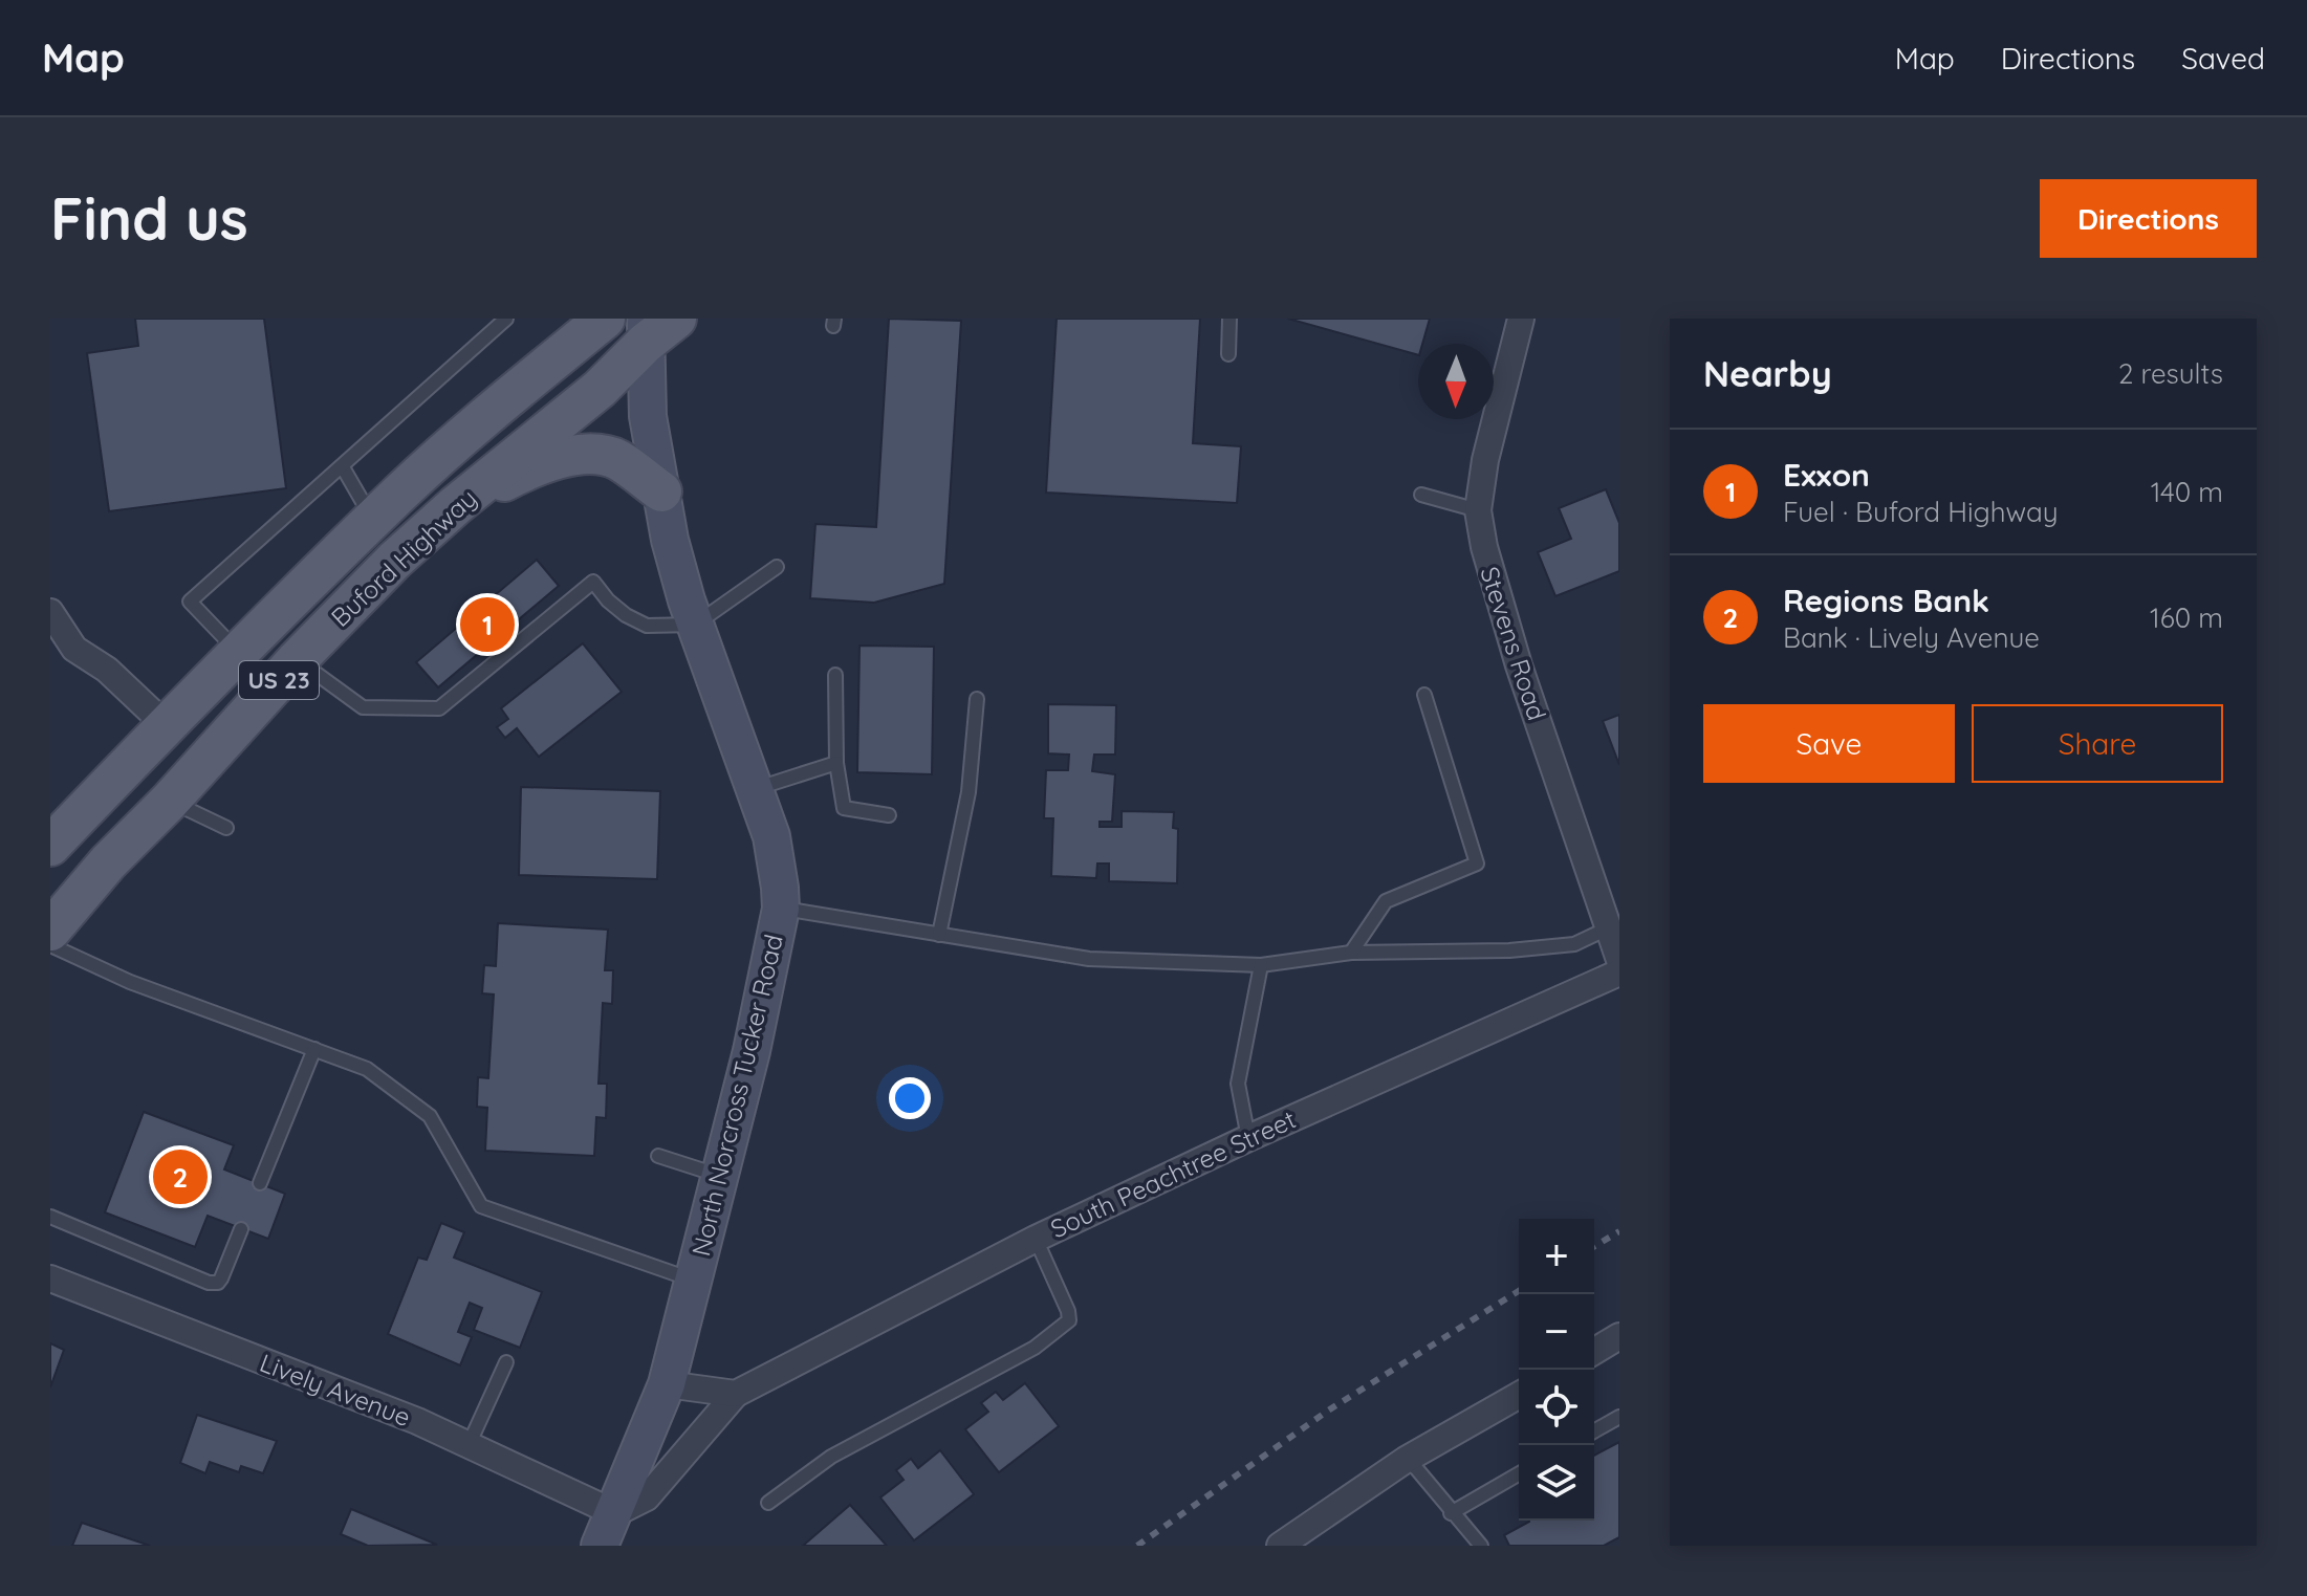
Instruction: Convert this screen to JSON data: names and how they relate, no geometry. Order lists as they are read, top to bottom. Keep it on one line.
{"streets":{"main road":["Buford Highway","US 23"],"street":["Stevens Road","North Norcross Tucker Road","South Peachtree Street","Lively Avenue"]},"crossings":[["Buford Highway","North Norcross Tucker Road"],["South Peachtree Street","Lively Avenue"]],"north":"bottom","page":{"header":"Map","nav":["Map","Directions","Saved"],"buttons":["Directions",["Save","Share"]],"title":"Find us","heading":["Nearby","2 results"],"list":[{"mark":"1","name":"Exxon","note":"Fuel · Buford Highway","value":"140 m"},{"mark":"2","name":"Regions Bank","note":"Bank · Lively Avenue","value":"160 m"}],"pins":["1","2"],"map_buttons":["+","−"]}}
